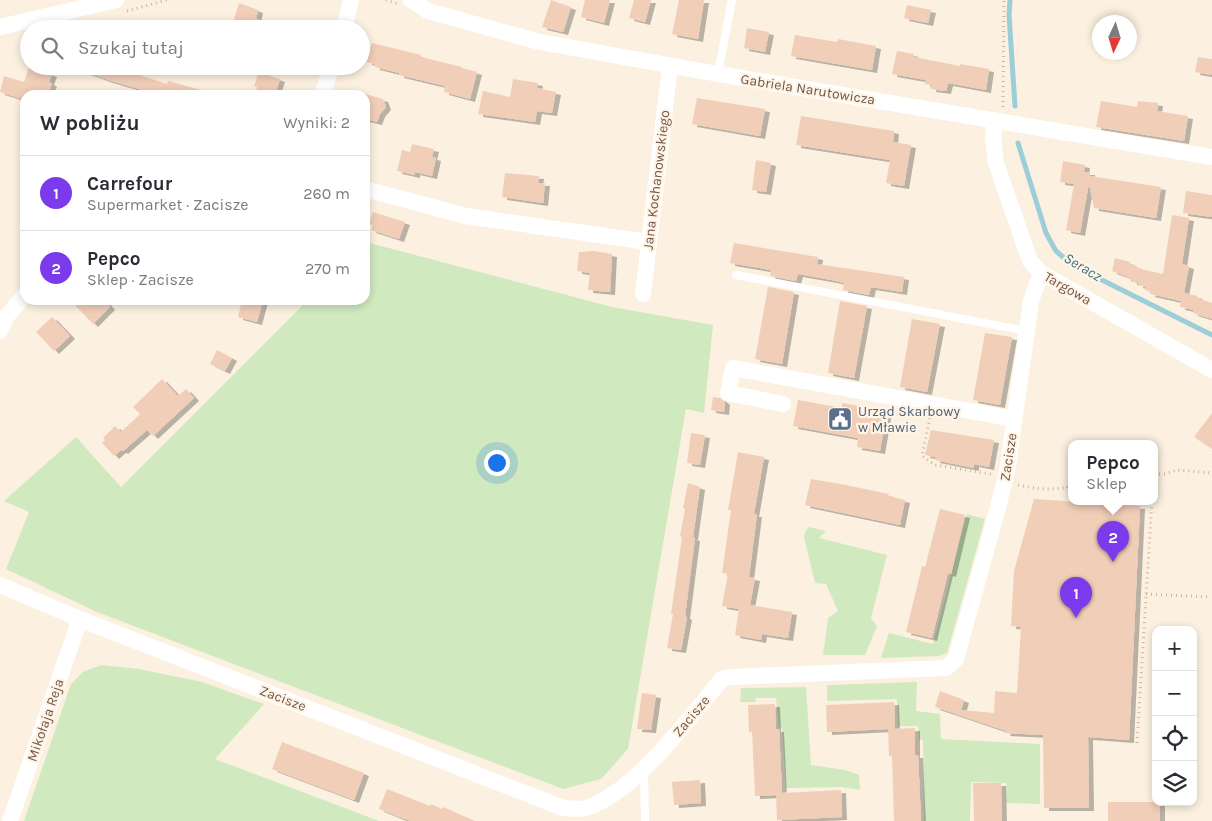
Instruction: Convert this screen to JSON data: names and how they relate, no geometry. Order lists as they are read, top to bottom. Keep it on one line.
{"streets":{"street":["Gabriela Narutowicza","Jana Kochanowskiego","Targowa","Zacisze","Mikołaja Reja"]},"crossings":[["Gabriela Narutowicza","Jana Kochanowskiego"],["Gabriela Narutowicza","Targowa"],["Targowa","Zacisze"],["Zacisze","Mikołaja Reja"]],"water":["Seracz"],"places":{"public building":["Urząd Skarbowy w Mławie"]},"north":"bottom","page":{"search":"Szukaj tutaj","heading":["W pobliżu","Wyniki: 2"],"list":[{"mark":"1","name":"Carrefour","note":"Supermarket · Zacisze","value":"260 m"},{"mark":"2","name":"Pepco","note":"Sklep · Zacisze","value":"270 m"}],"popup":["Pepco","Sklep"],"pins":["2","1"],"map_buttons":["+","−"]}}
